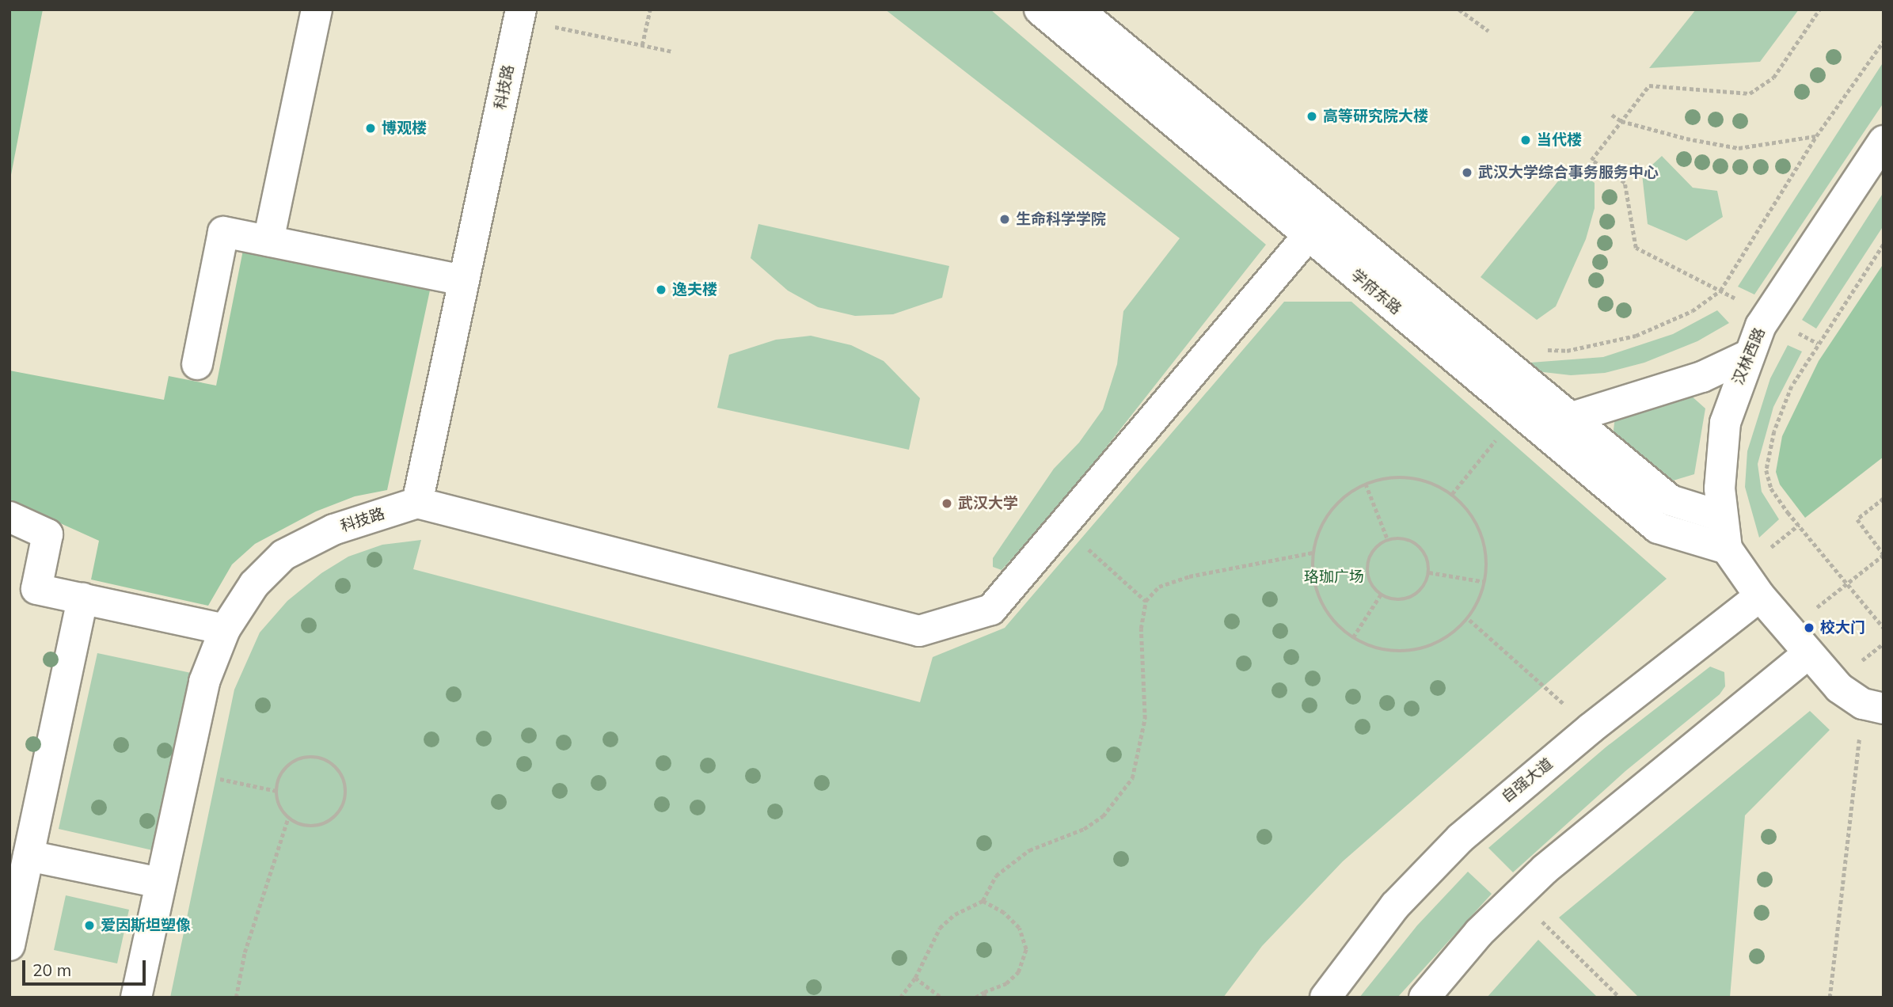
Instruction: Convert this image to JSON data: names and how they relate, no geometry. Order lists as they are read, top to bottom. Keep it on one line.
{"streets":{"street":["科技路","学府东路","汉林西路","自强大道"]},"crossings":[["学府东路","汉林西路"],["汉林西路","自强大道"]],"parks":["珞珈广场"],"places":["高等研究院大楼","博观楼","当代楼","武汉大学综合事务服务中心","生命科学学院","逸夫楼","武汉大学","校大门","爱因斯坦塑像"],"scale_bar":"20 m"}
